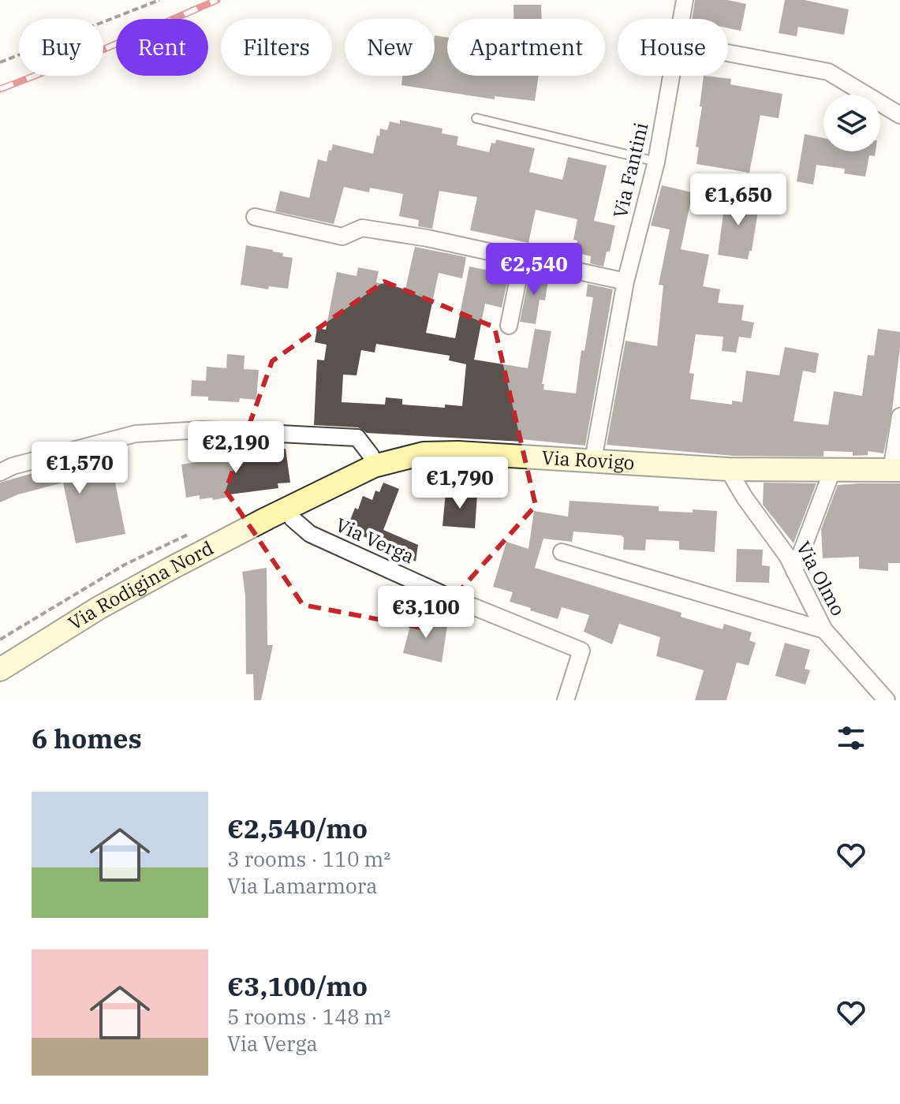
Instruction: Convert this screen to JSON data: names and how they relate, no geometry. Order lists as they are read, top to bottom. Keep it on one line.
{"streets":{"main road":["Via Rovigo","Via Rodigina Nord"],"street":["Via Fantini","Via Verga","Via Olmo"]},"crossings":[["Via Fantini","Via Rovigo"],["Via Rovigo","Via Verga"],["Via Rovigo","Via Olmo"],["Via Rovigo","Via Rodigina Nord"],["Via Verga","Via Rodigina Nord"]],"page":{"chip":["Buy","Rent","Filters","New","Apartment","House"],"price":["€1,650","€2,540","€2,190","€1,570","€1,790","€3,100"],"heading":"6 homes","list":[{"name":"€2,540/mo","note":"3 rooms · 110 m² · Via Lamarmora"},{"name":"€3,100/mo","note":"5 rooms · 148 m² · Via Verga"}]}}
